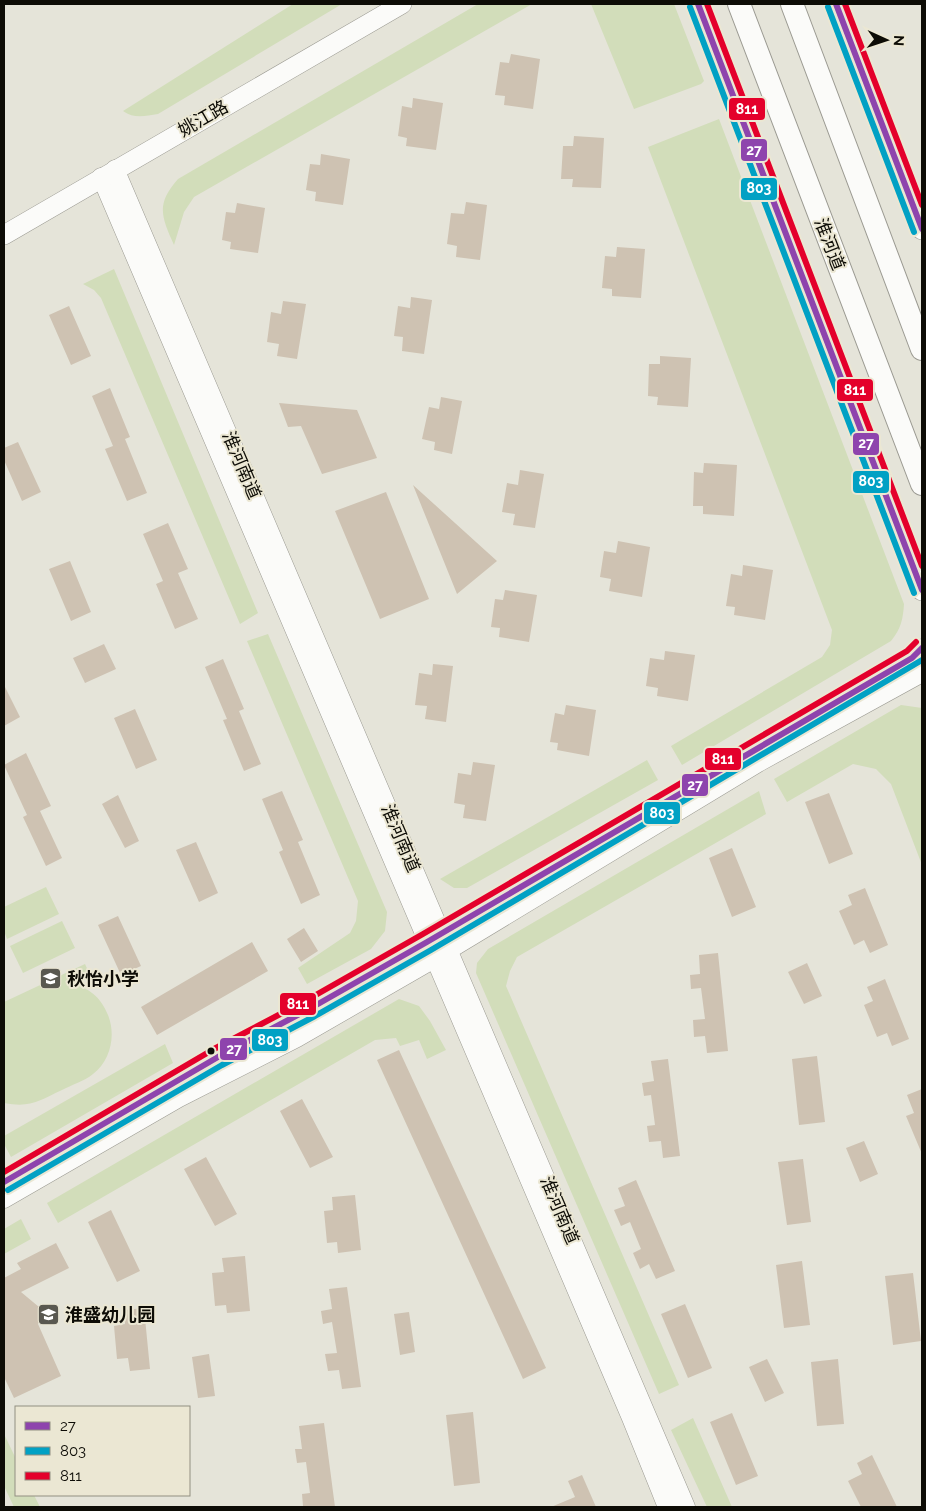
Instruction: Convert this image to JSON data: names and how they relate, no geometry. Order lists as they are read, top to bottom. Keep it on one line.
{"streets":{"highway":["淮河道"],"main road":["姚江路"],"street":["淮河南道"]},"crossings":[["姚江路","淮河南道"]],"places":{"school or university":["秋怡小学","淮盛幼儿园"]},"lines":["transit line 27","transit line 811","transit line 803"],"legend":["27","803","811"],"north":"right"}
